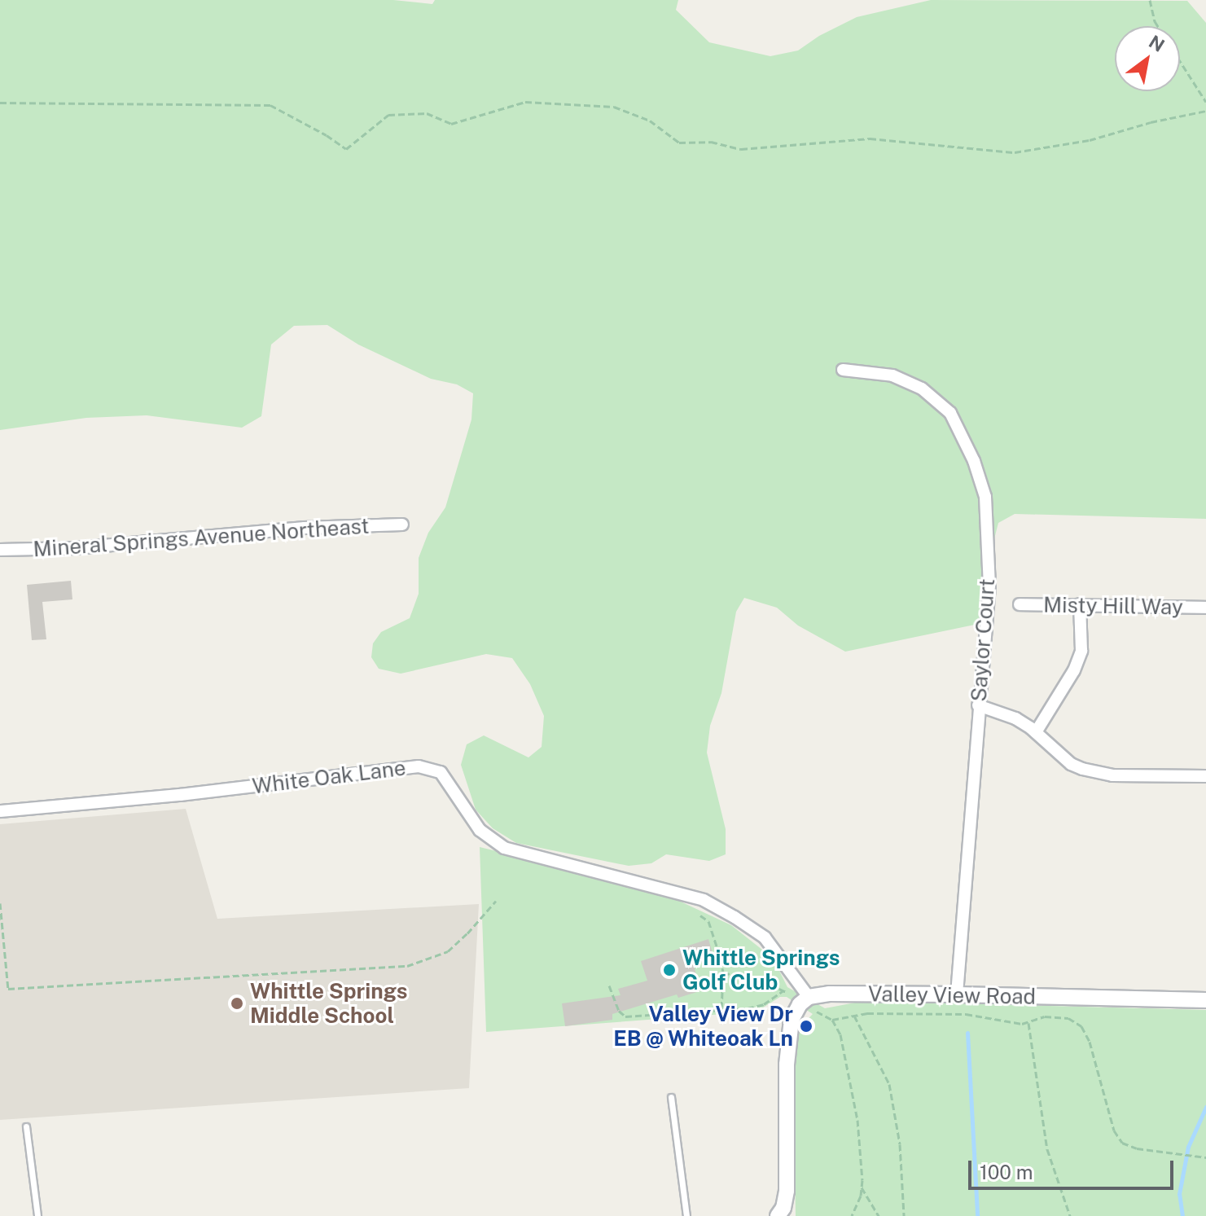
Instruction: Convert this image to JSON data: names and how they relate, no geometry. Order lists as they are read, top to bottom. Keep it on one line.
{"streets":{"street":["Mineral Springs Avenue Northeast","Misty Hill Way","Saylor Court","White Oak Lane","Valley View Road"]},"crossings":[["Saylor Court","Valley View Road"],["White Oak Lane","Valley View Road"]],"places":["Whittle Springs Golf Club","Whittle Springs Middle School","Valley View Dr EB @ Whiteoak Ln"],"scale_bar":"100 m","north":"top right"}
